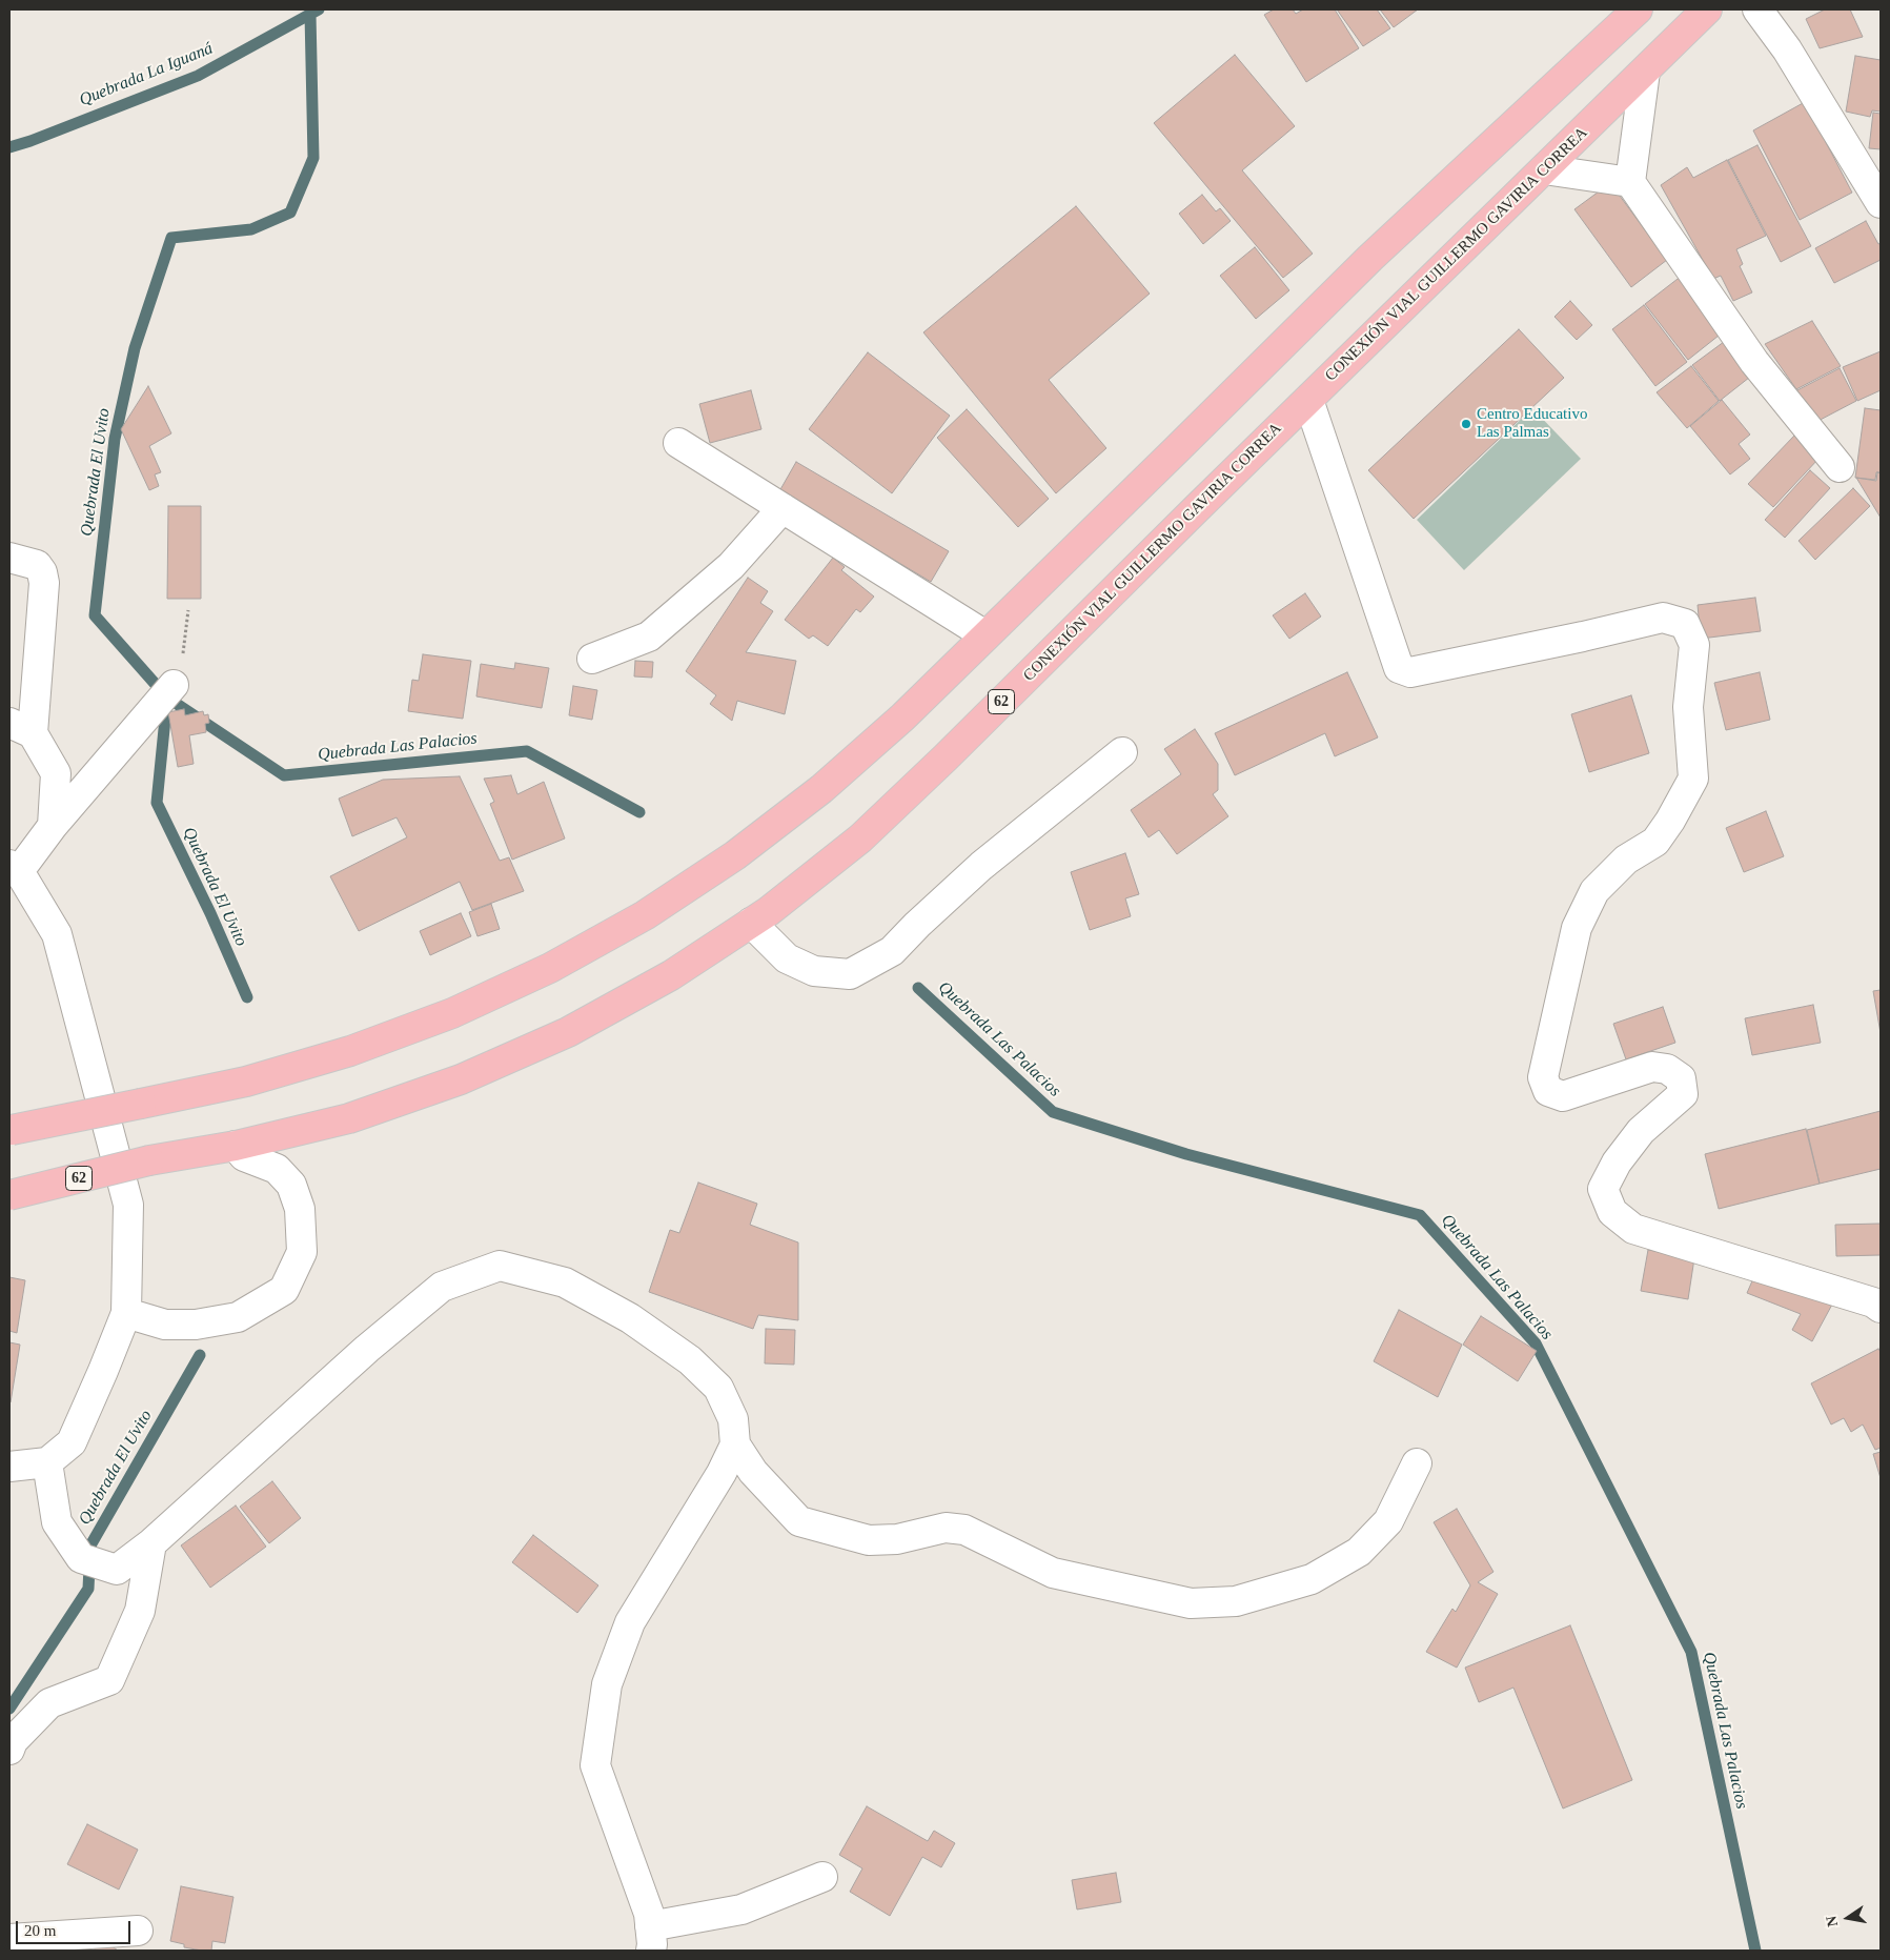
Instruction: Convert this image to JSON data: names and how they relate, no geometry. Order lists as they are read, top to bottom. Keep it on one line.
{"streets":{"highway":["CONEXIÓN VIAL GUILLERMO GAVIRIA CORREA","62"]},"water":["Quebrada La Iguaná","Quebrada El Uvito","Quebrada Las Palacios"],"places":["Centro Educativo Las Palmas"],"scale_bar":"20 m","north":"left"}
